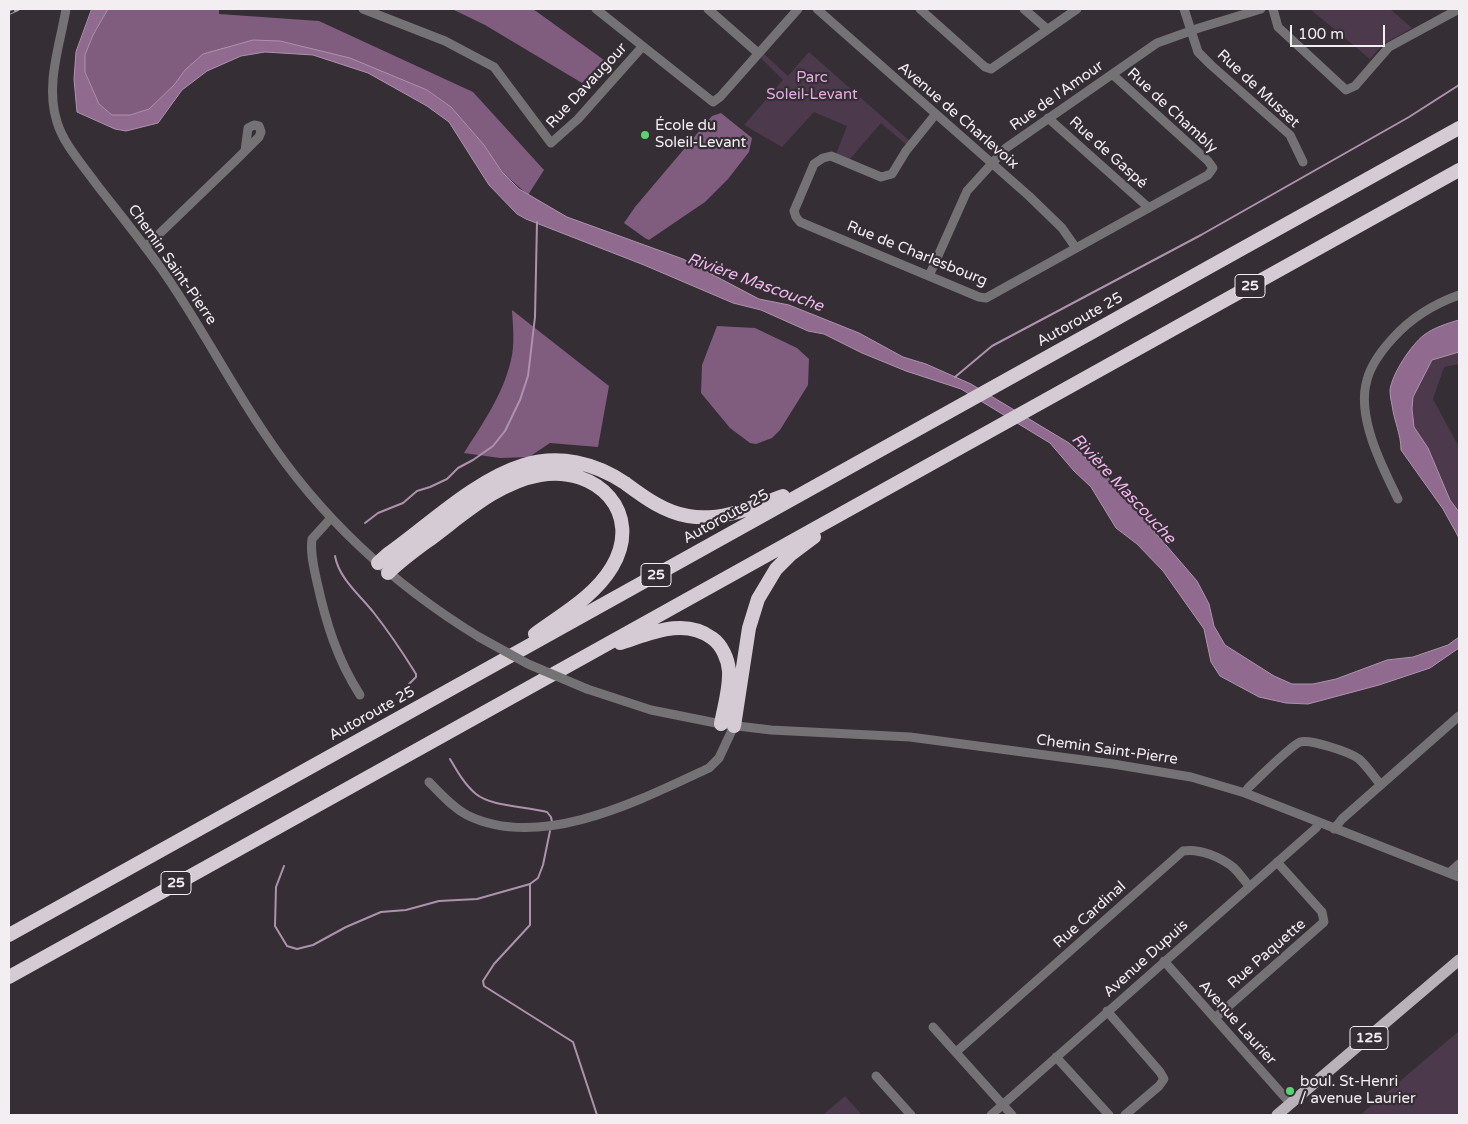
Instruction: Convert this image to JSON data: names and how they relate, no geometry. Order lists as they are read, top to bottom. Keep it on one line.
{"streets":{"highway":["25","Autoroute 25"],"main road":["125"],"street":["Rue Davaugour","Rue de Musset","Rue de l'Amour","Rue de Chambly","Avenue de Charlevoix","Rue de Gaspé","Rue de Charlesbourg","Chemin Saint-Pierre","Rue Cardinal","Rue Paquette","Avenue Dupuis","Avenue Laurier"]},"crossings":[["Rue de Musset","Rue de l'Amour"],["Rue de l'Amour","Rue de Chambly"],["Rue de l'Amour","Avenue de Charlevoix"],["Rue de l'Amour","Rue de Gaspé"],["Rue de l'Amour","Rue de Charlesbourg"],["Rue de Chambly","Rue de Charlesbourg"],["Avenue de Charlevoix","Rue de Charlesbourg"],["Rue de Gaspé","Rue de Charlesbourg"],["Chemin Saint-Pierre","Avenue Dupuis"],["Rue Cardinal","Avenue Dupuis"],["Rue Paquette","Avenue Dupuis"],["Rue Paquette","Avenue Laurier"],["Avenue Dupuis","Avenue Laurier"],["Avenue Laurier","125"]],"water":["Rivière Mascouche"],"parks":["Parc Soleil-Levant"],"places":["École du Soleil-Levant","boul. St-Henri / avenue Laurier"],"scale_bar":"100 m"}
